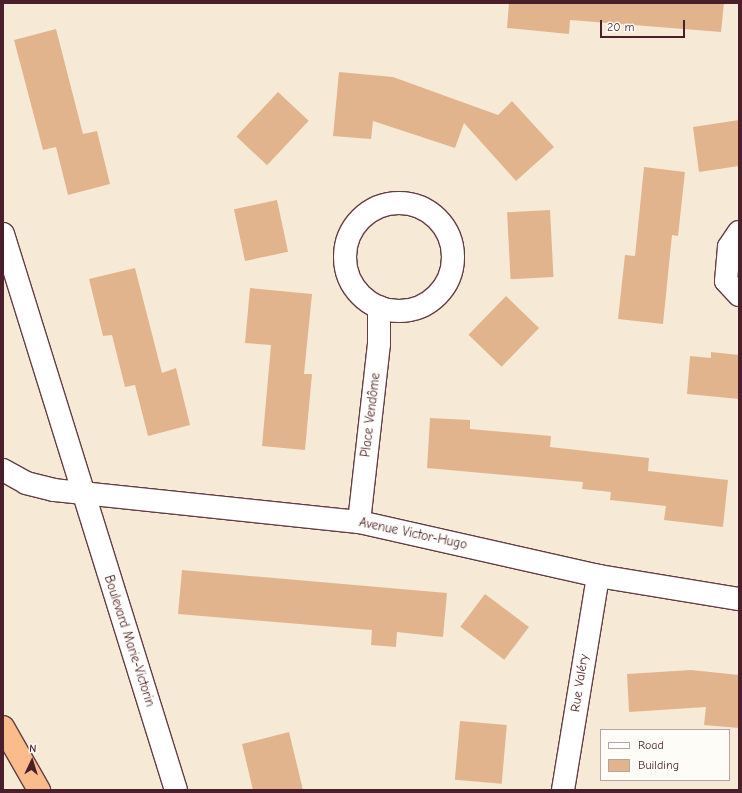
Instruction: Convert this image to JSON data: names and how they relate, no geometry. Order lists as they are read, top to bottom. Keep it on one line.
{"streets":{"street":["Place Vendôme","Avenue Victor-Hugo","Boulevard Marie-Victorin","Rue Valéry"]},"crossings":[["Place Vendôme","Avenue Victor-Hugo"],["Avenue Victor-Hugo","Boulevard Marie-Victorin"],["Avenue Victor-Hugo","Rue Valéry"]],"legend":["Road","Building"],"scale_bar":"20 m","north":"top"}
